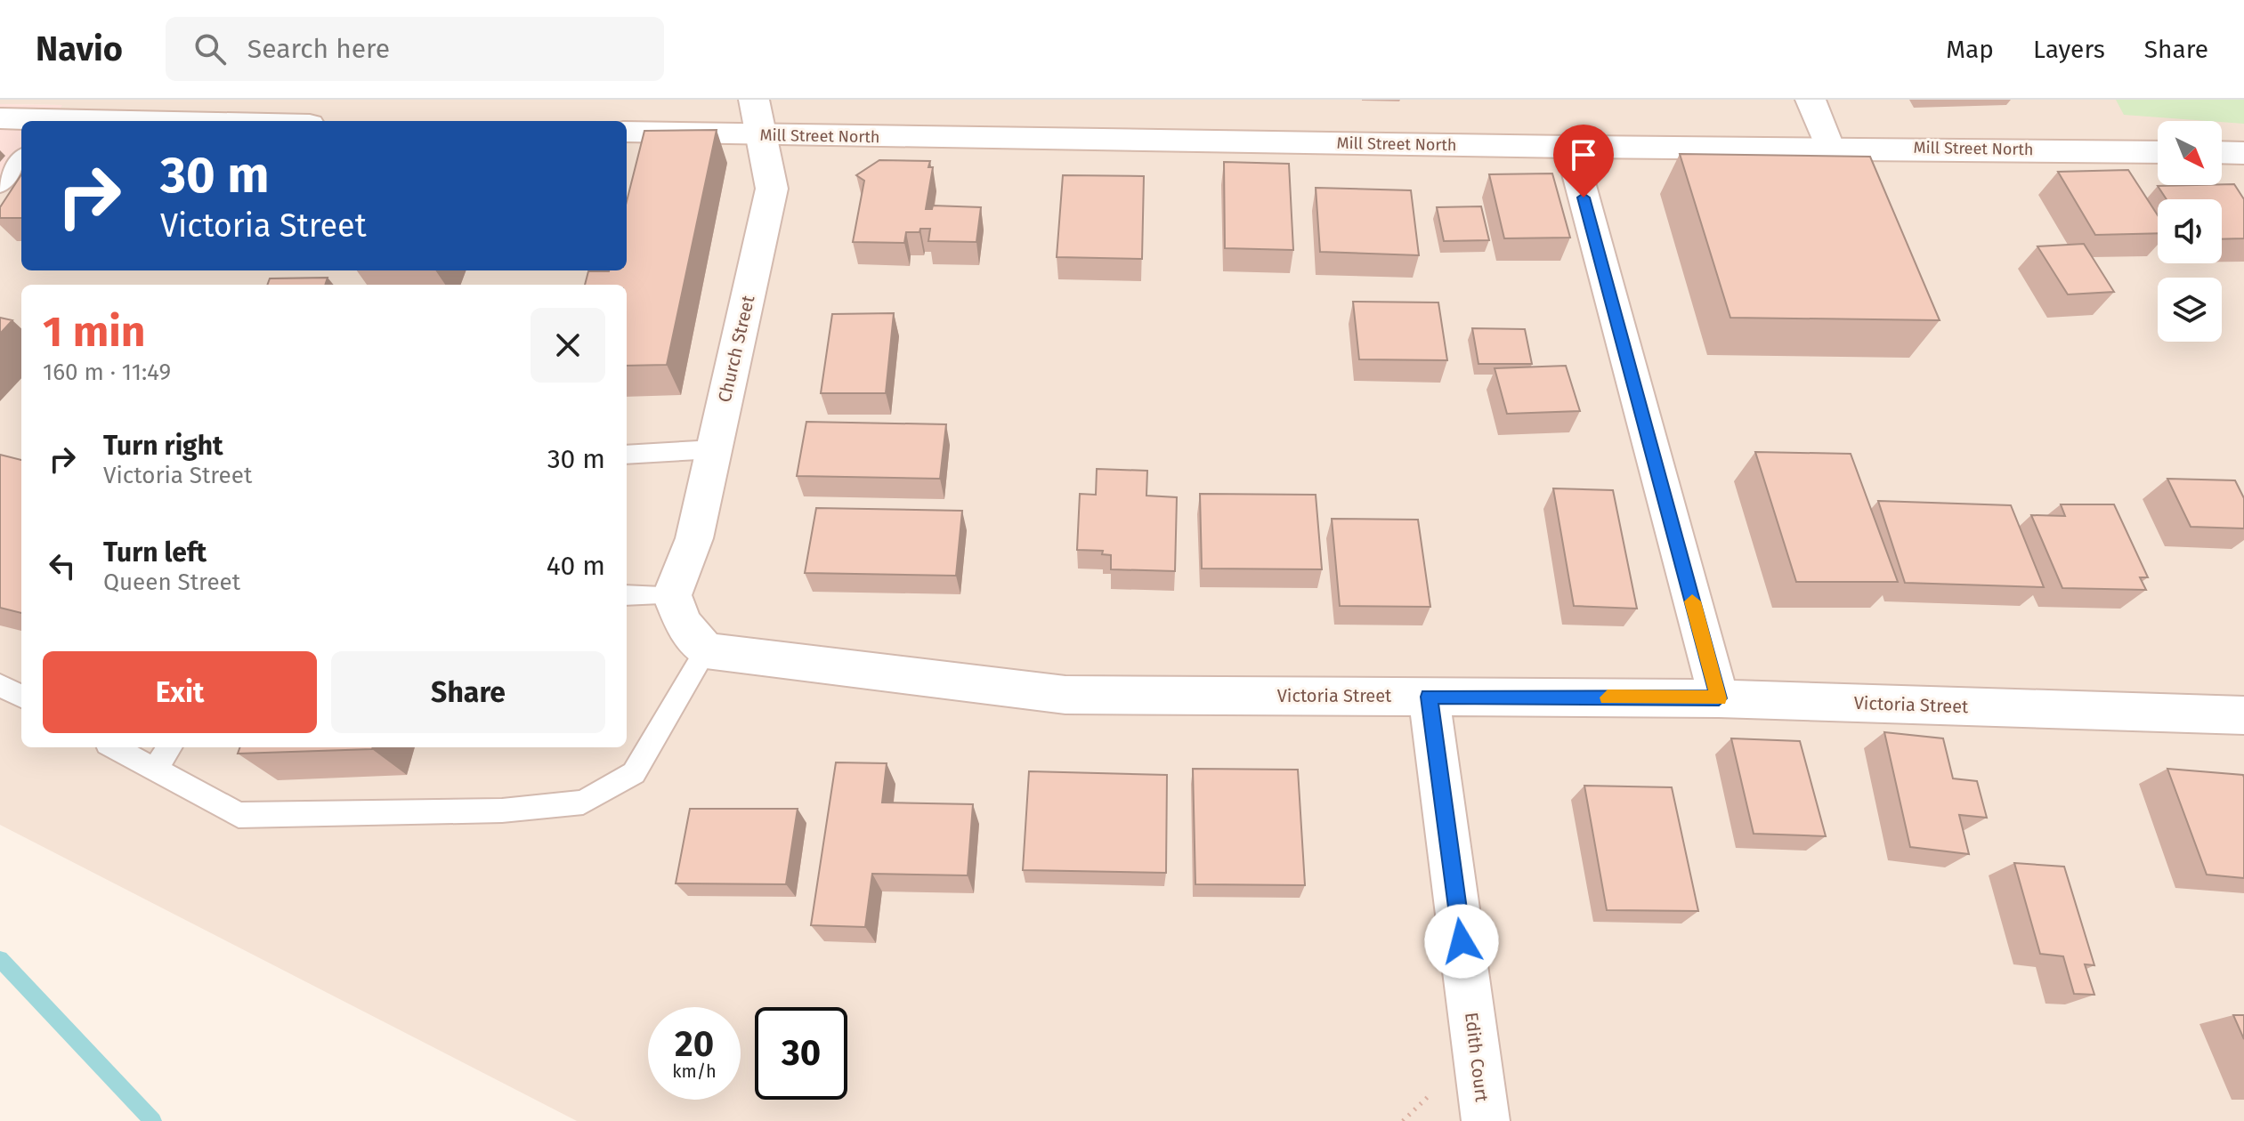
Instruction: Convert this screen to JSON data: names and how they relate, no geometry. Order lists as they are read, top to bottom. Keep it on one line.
{"streets":{"street":["Mill Street North","Church Street","Victoria Street","Edith Court"]},"crossings":[["Mill Street North","Church Street"],["Victoria Street","Edith Court"]],"north":"bottom right","page":{"header":"Navio","search":"Search here","nav":["Map","Layers","Share"],"turn":["30 m","Victoria Street"],"heading":["1 min","160 m · 11:49"],"list":[{"name":"Turn right","note":"Victoria Street","value":"30 m"},{"name":"Turn left","note":"Queen Street","value":"40 m"}],"buttons":["Exit","Share"],"speed":"20 km/h","limit":"30"}}
